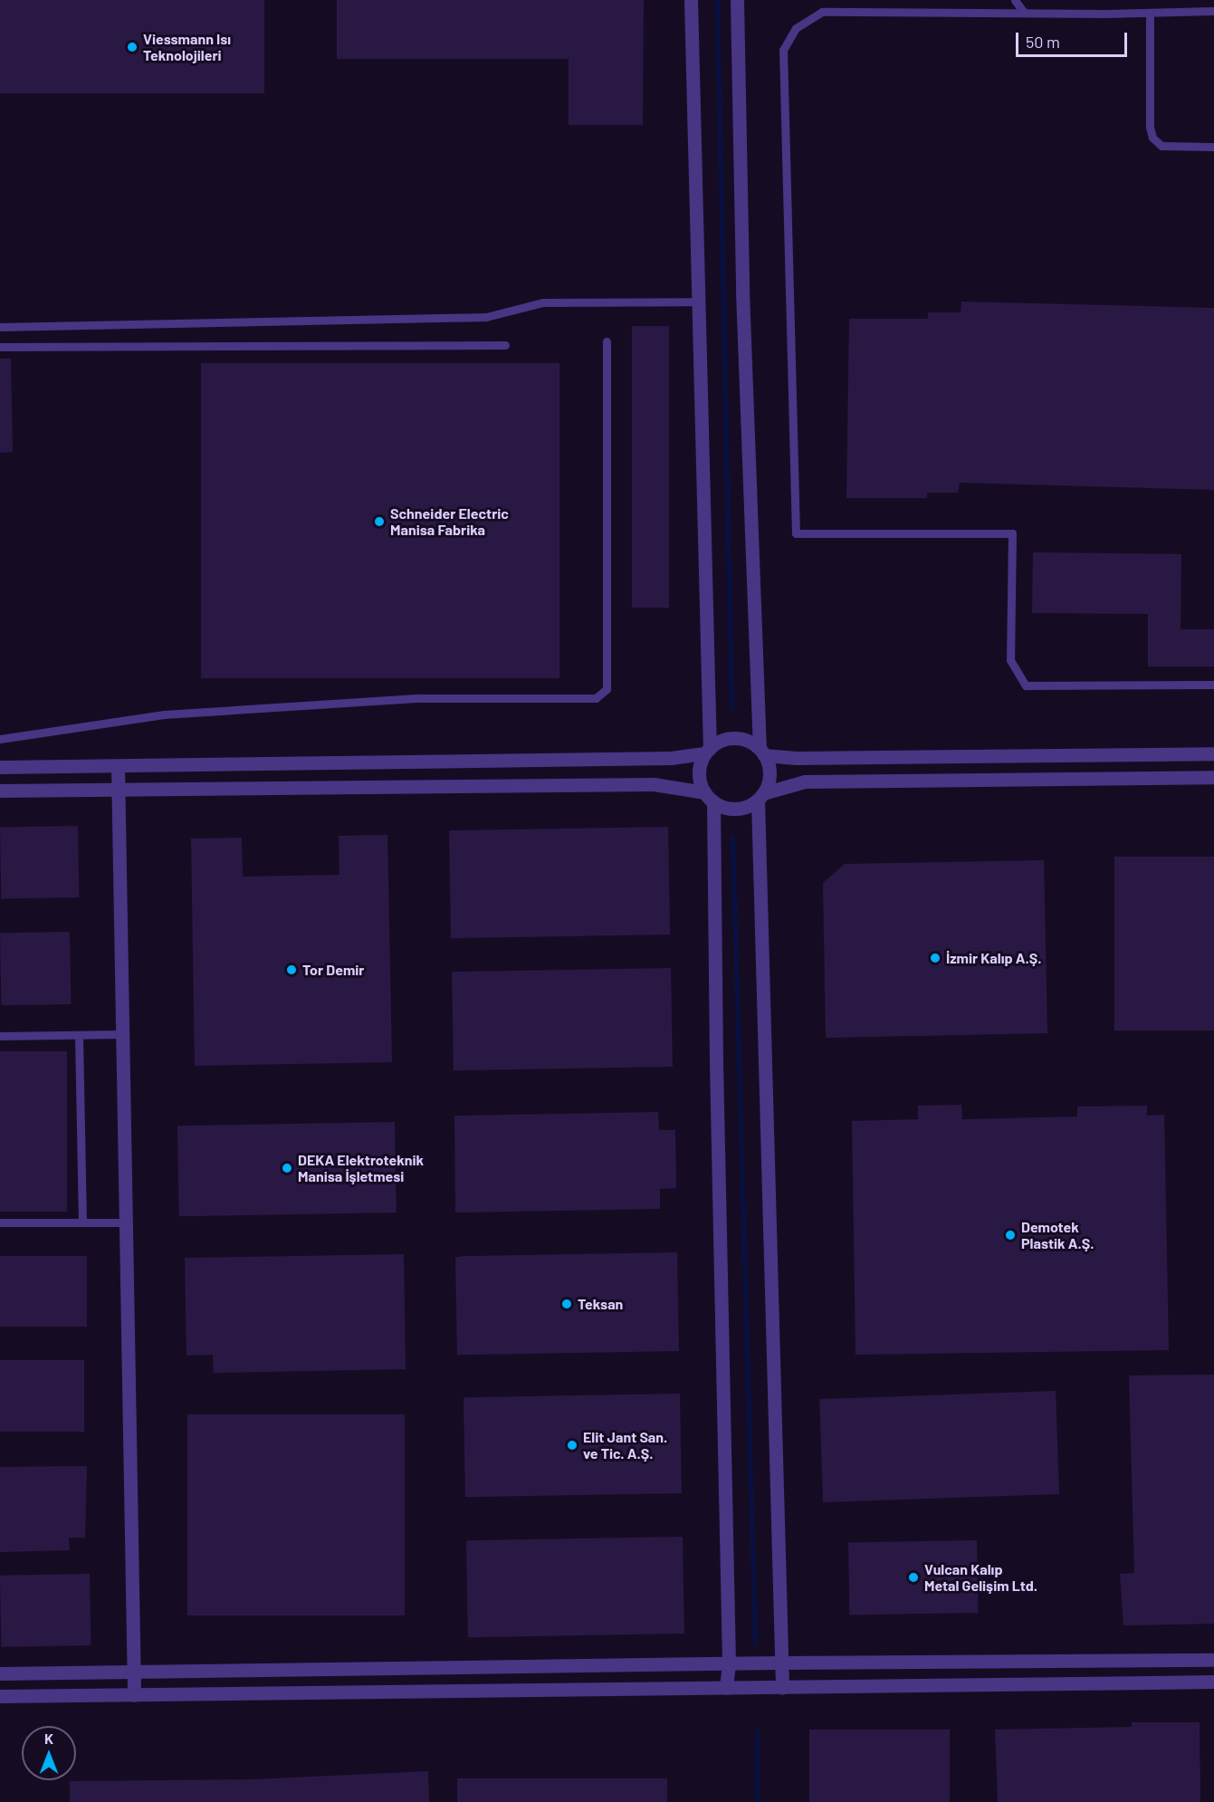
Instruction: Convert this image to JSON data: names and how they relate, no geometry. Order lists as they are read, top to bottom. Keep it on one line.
{"places":["Viessmann Isı Teknolojileri","Schneider Electric Manisa Fabrika","İzmir Kalıp A.Ş.","Tor Demir","DEKA Elektroteknik Manisa İşletmesi","Demotek Plastik A.Ş.","Teksan","Elit Jant San. ve Tic. A.Ş.","Vulcan Kalıp Metal Gelişim Ltd."],"scale_bar":"50 m","north":"top"}
